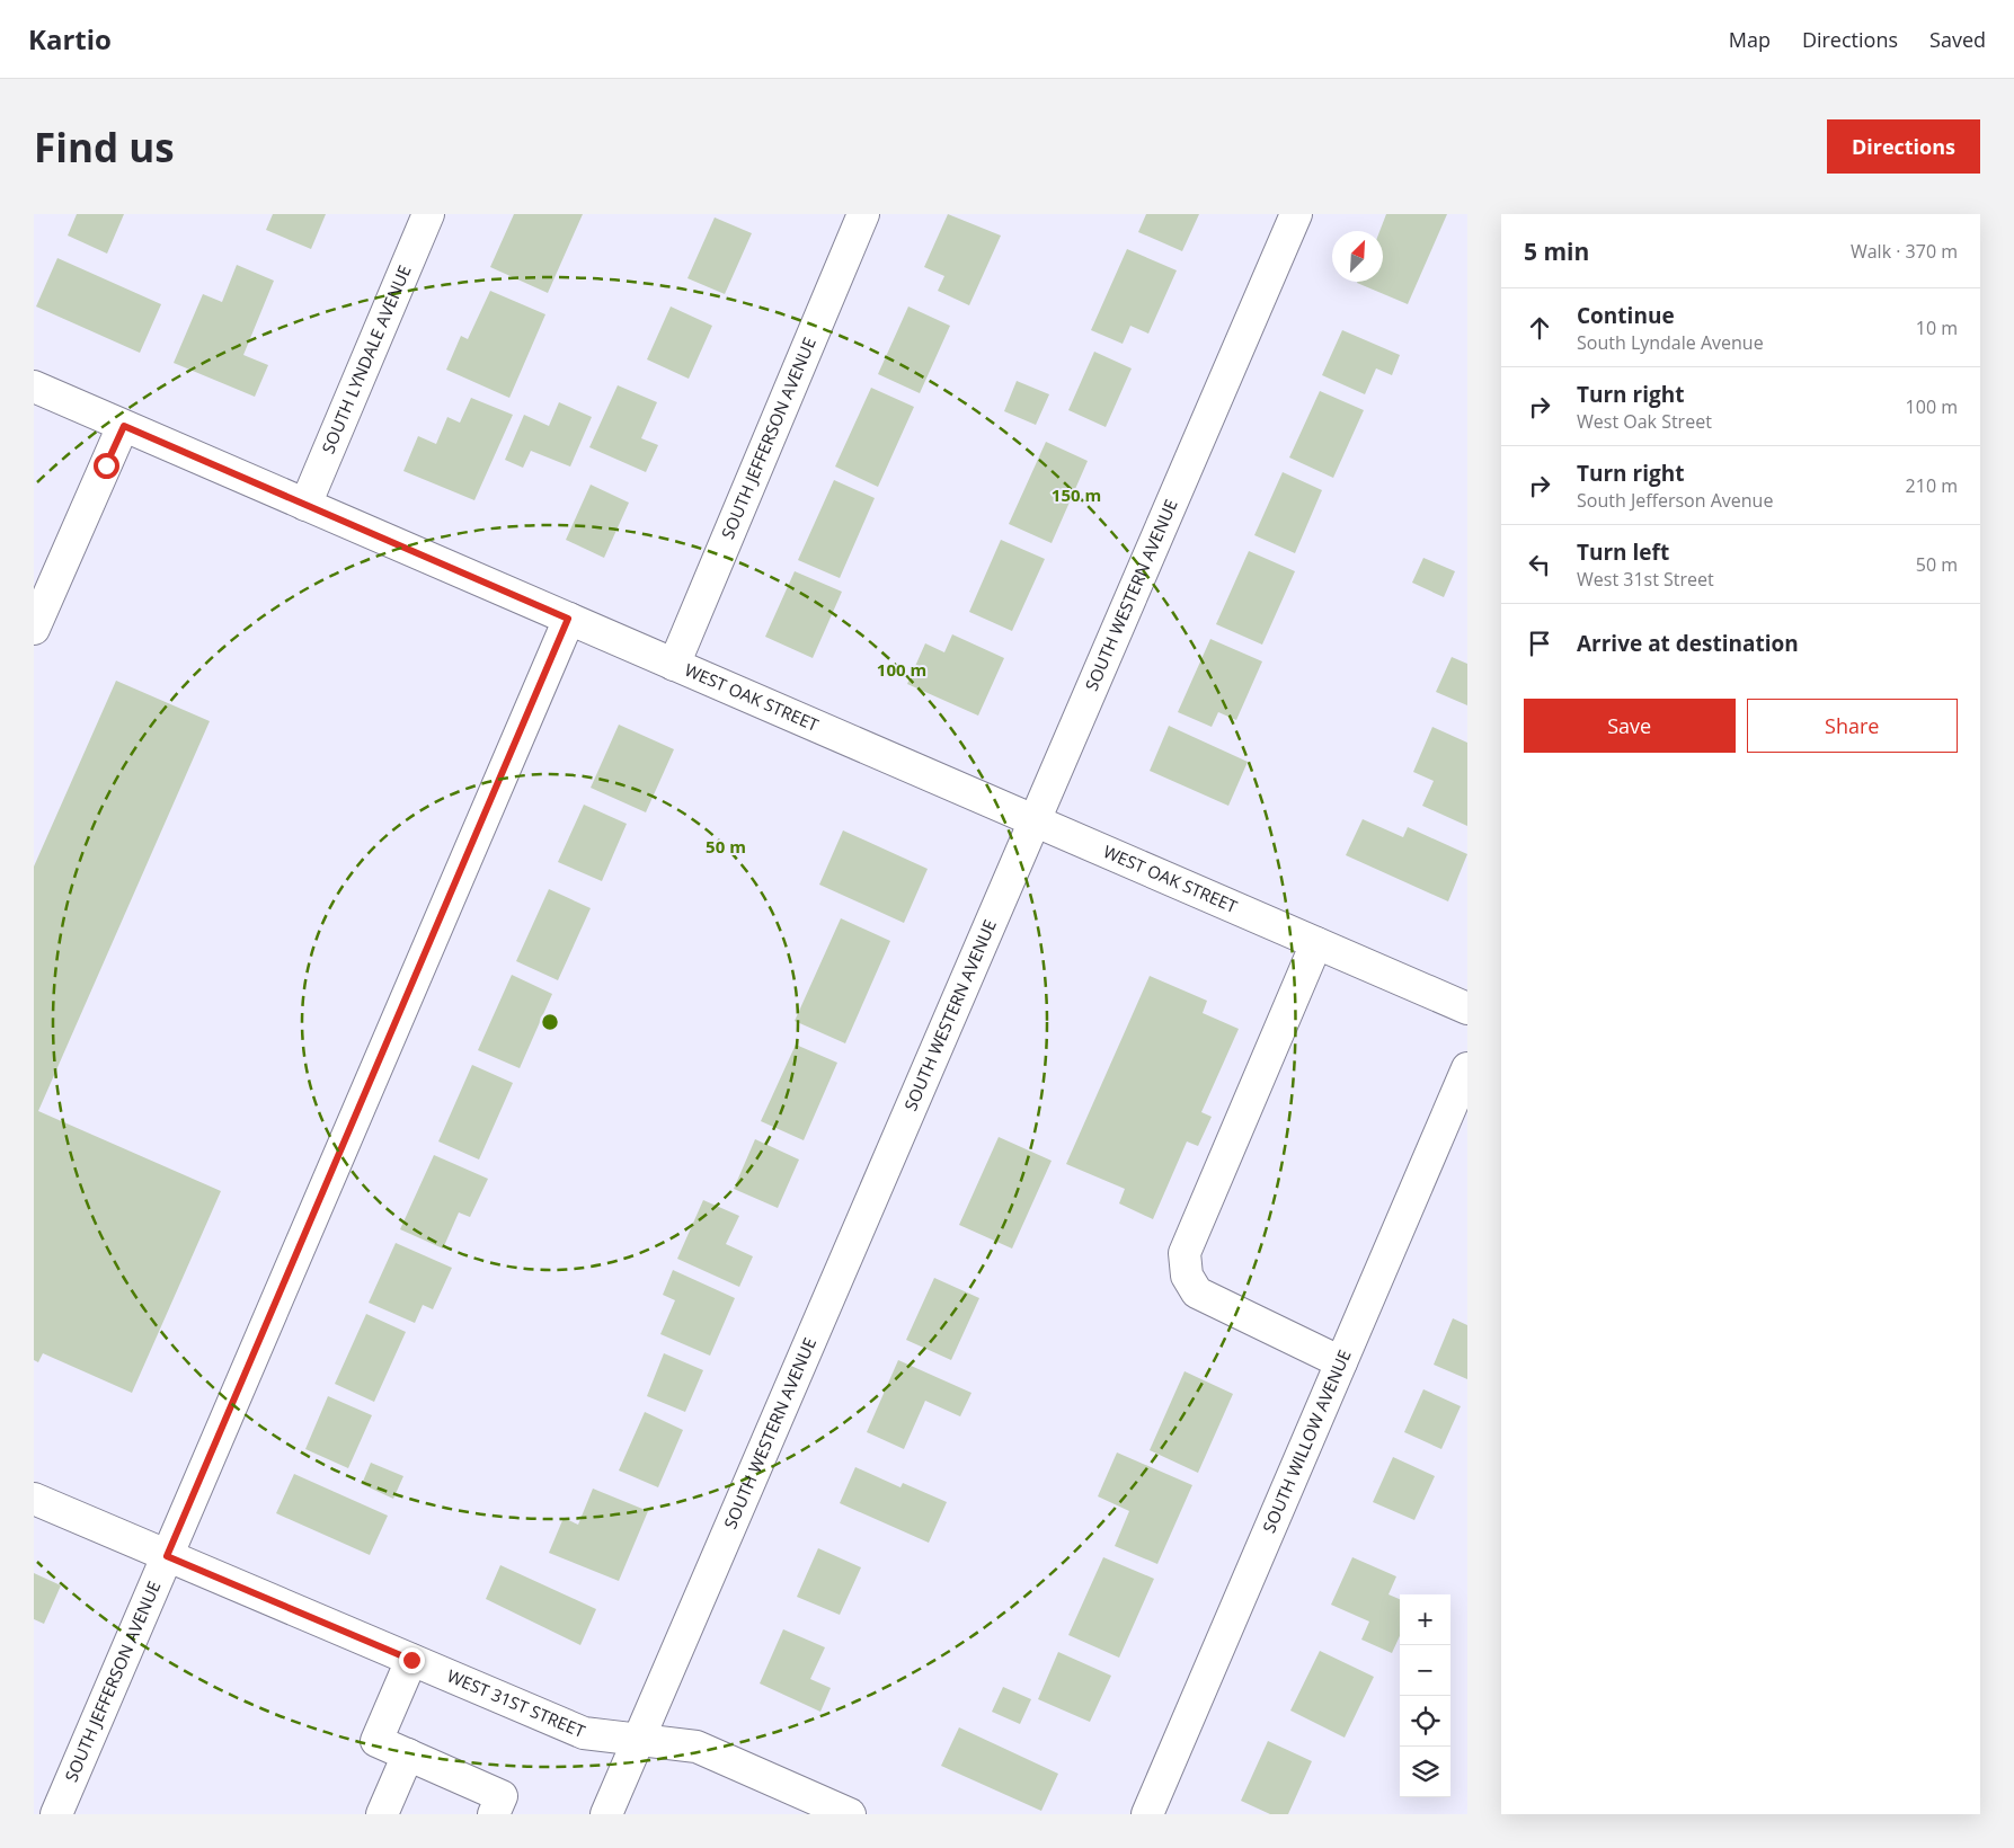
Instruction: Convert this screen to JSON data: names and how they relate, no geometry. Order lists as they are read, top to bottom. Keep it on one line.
{"streets":{"street":["SOUTH LYNDALE AVENUE","SOUTH JEFFERSON AVENUE","SOUTH WESTERN AVENUE","WEST OAK STREET","SOUTH WILLOW AVENUE","WEST 31ST STREET"]},"crossings":[["SOUTH LYNDALE AVENUE","WEST OAK STREET"],["SOUTH JEFFERSON AVENUE","WEST OAK STREET"],["SOUTH JEFFERSON AVENUE","WEST 31ST STREET"],["SOUTH WESTERN AVENUE","WEST OAK STREET"],["SOUTH WESTERN AVENUE","WEST 31ST STREET"]],"north":"top right","page":{"header":"Kartio","nav":["Map","Directions","Saved"],"buttons":["Directions",["Save","Share"]],"title":"Find us","heading":["5 min","Walk · 370 m"],"list":[["Continue","South Lyndale Avenue","10 m"],["Turn right","West Oak Street","100 m"],["Turn right","South Jefferson Avenue","210 m"],["Turn left","West 31st Street","50 m"],"Arrive at destination"],"map_buttons":["+","−"]},"rings":["150 m","100 m","50 m"]}
